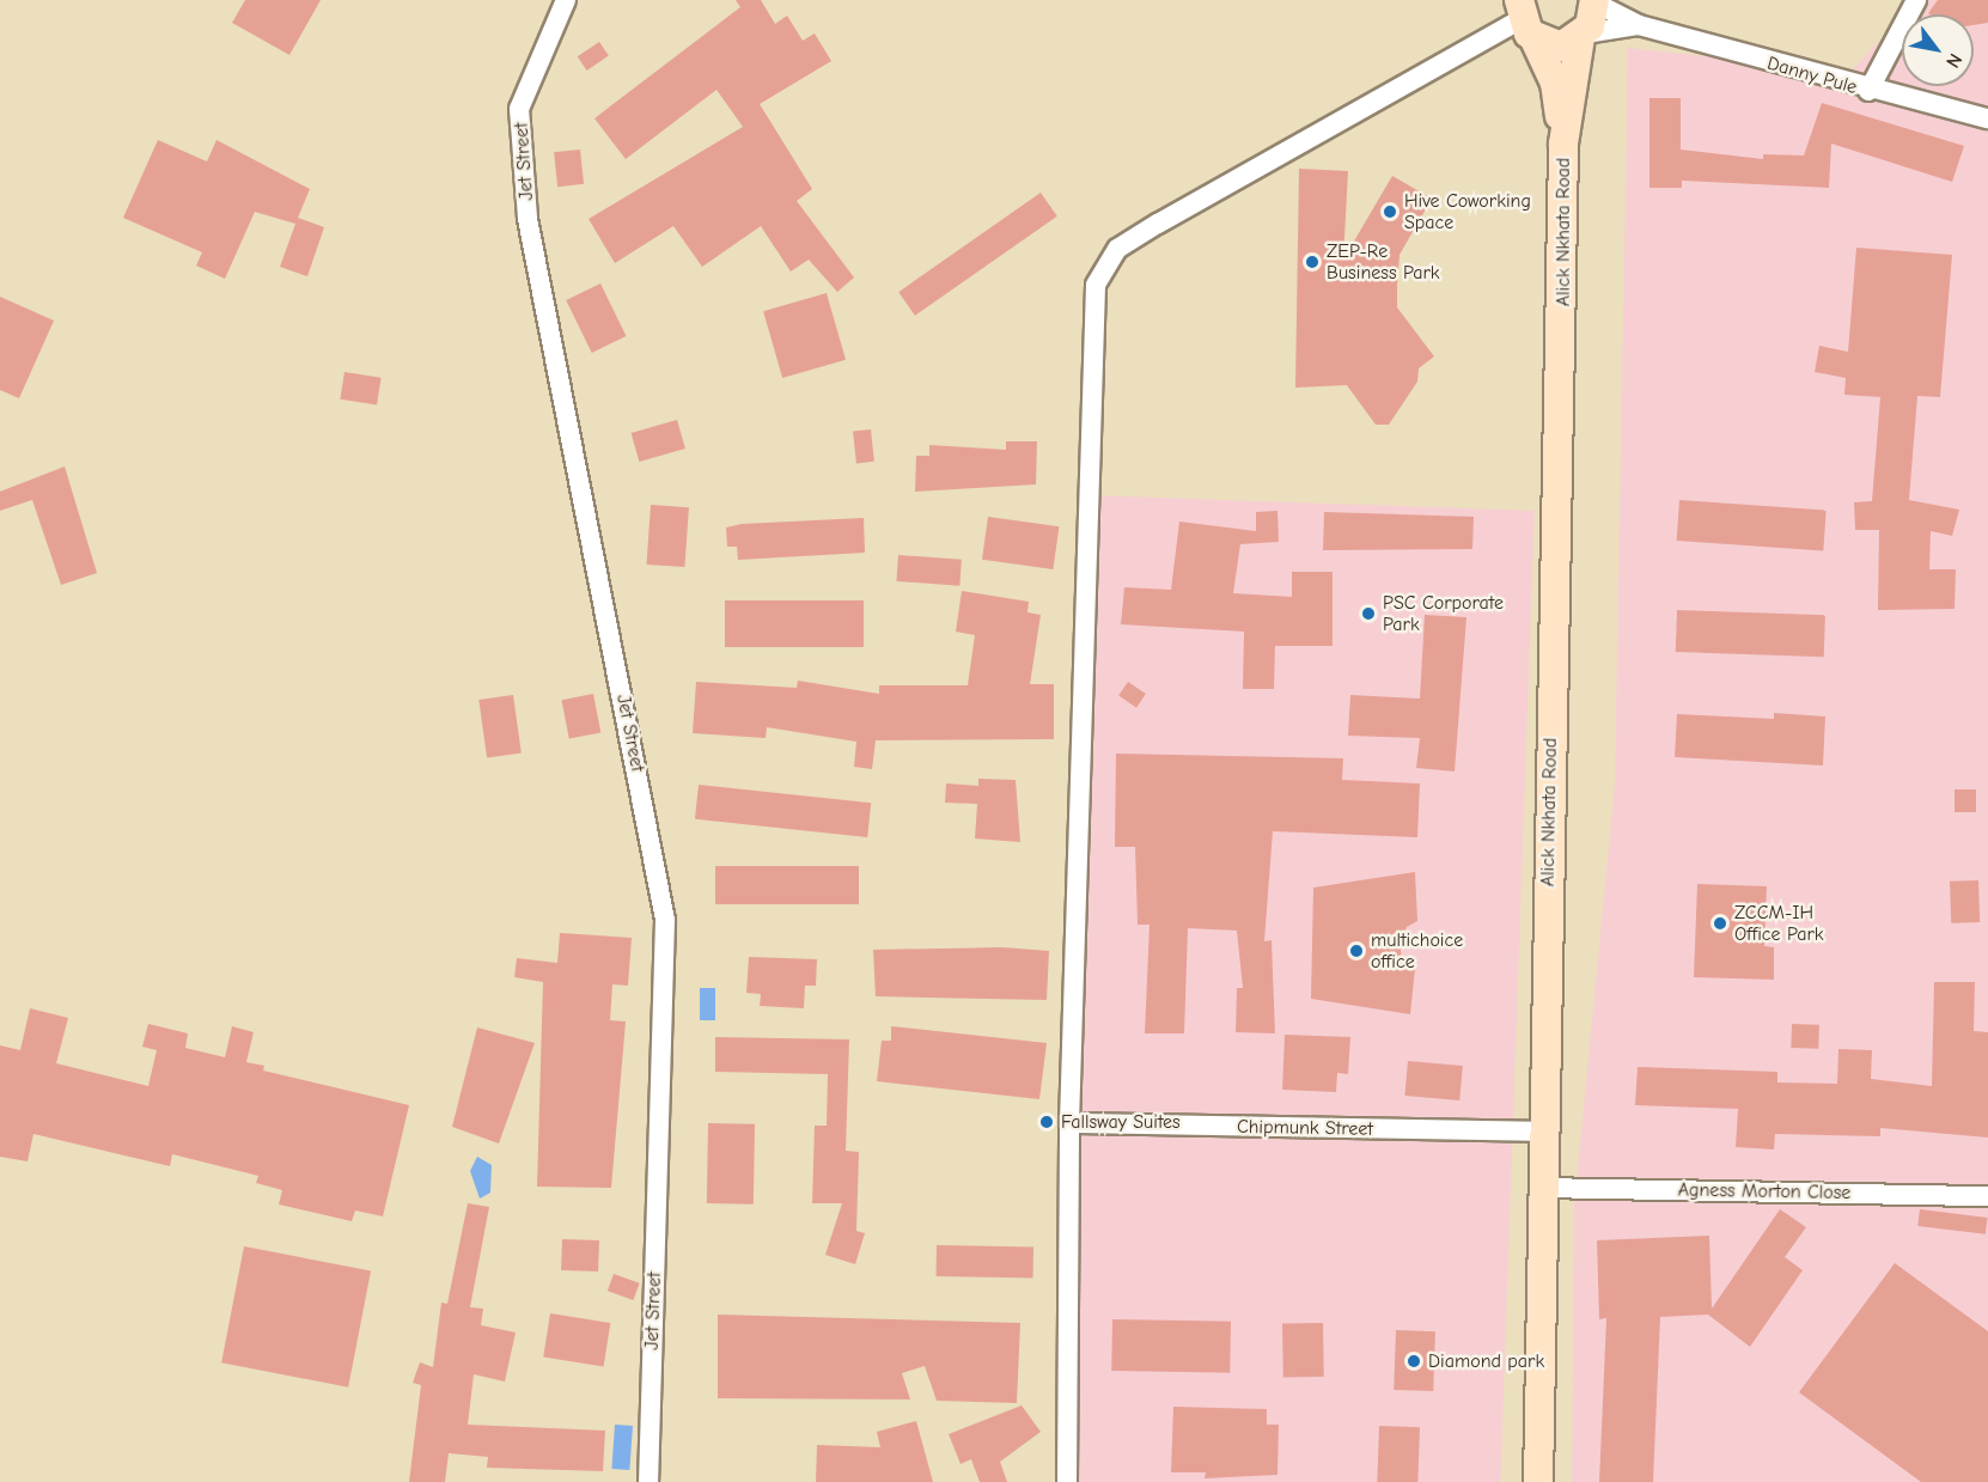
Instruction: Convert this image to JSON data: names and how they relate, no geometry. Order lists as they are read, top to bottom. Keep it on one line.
{"streets":{"main road":["Alick Nkhata Road"],"street":["Danny Pule","Jet Street","Chipmunk Street","Agness Morton Close"]},"crossings":[["Danny Pule","Alick Nkhata Road"],["Alick Nkhata Road","Chipmunk Street"],["Alick Nkhata Road","Agness Morton Close"]],"places":["Hive Coworking Space","ZEP-Re Business Park","PSC Corporate Park","ZCCM-IH Office Park","multichoice office","Fallsway Suites","Diamond park"],"north":"bottom right"}
